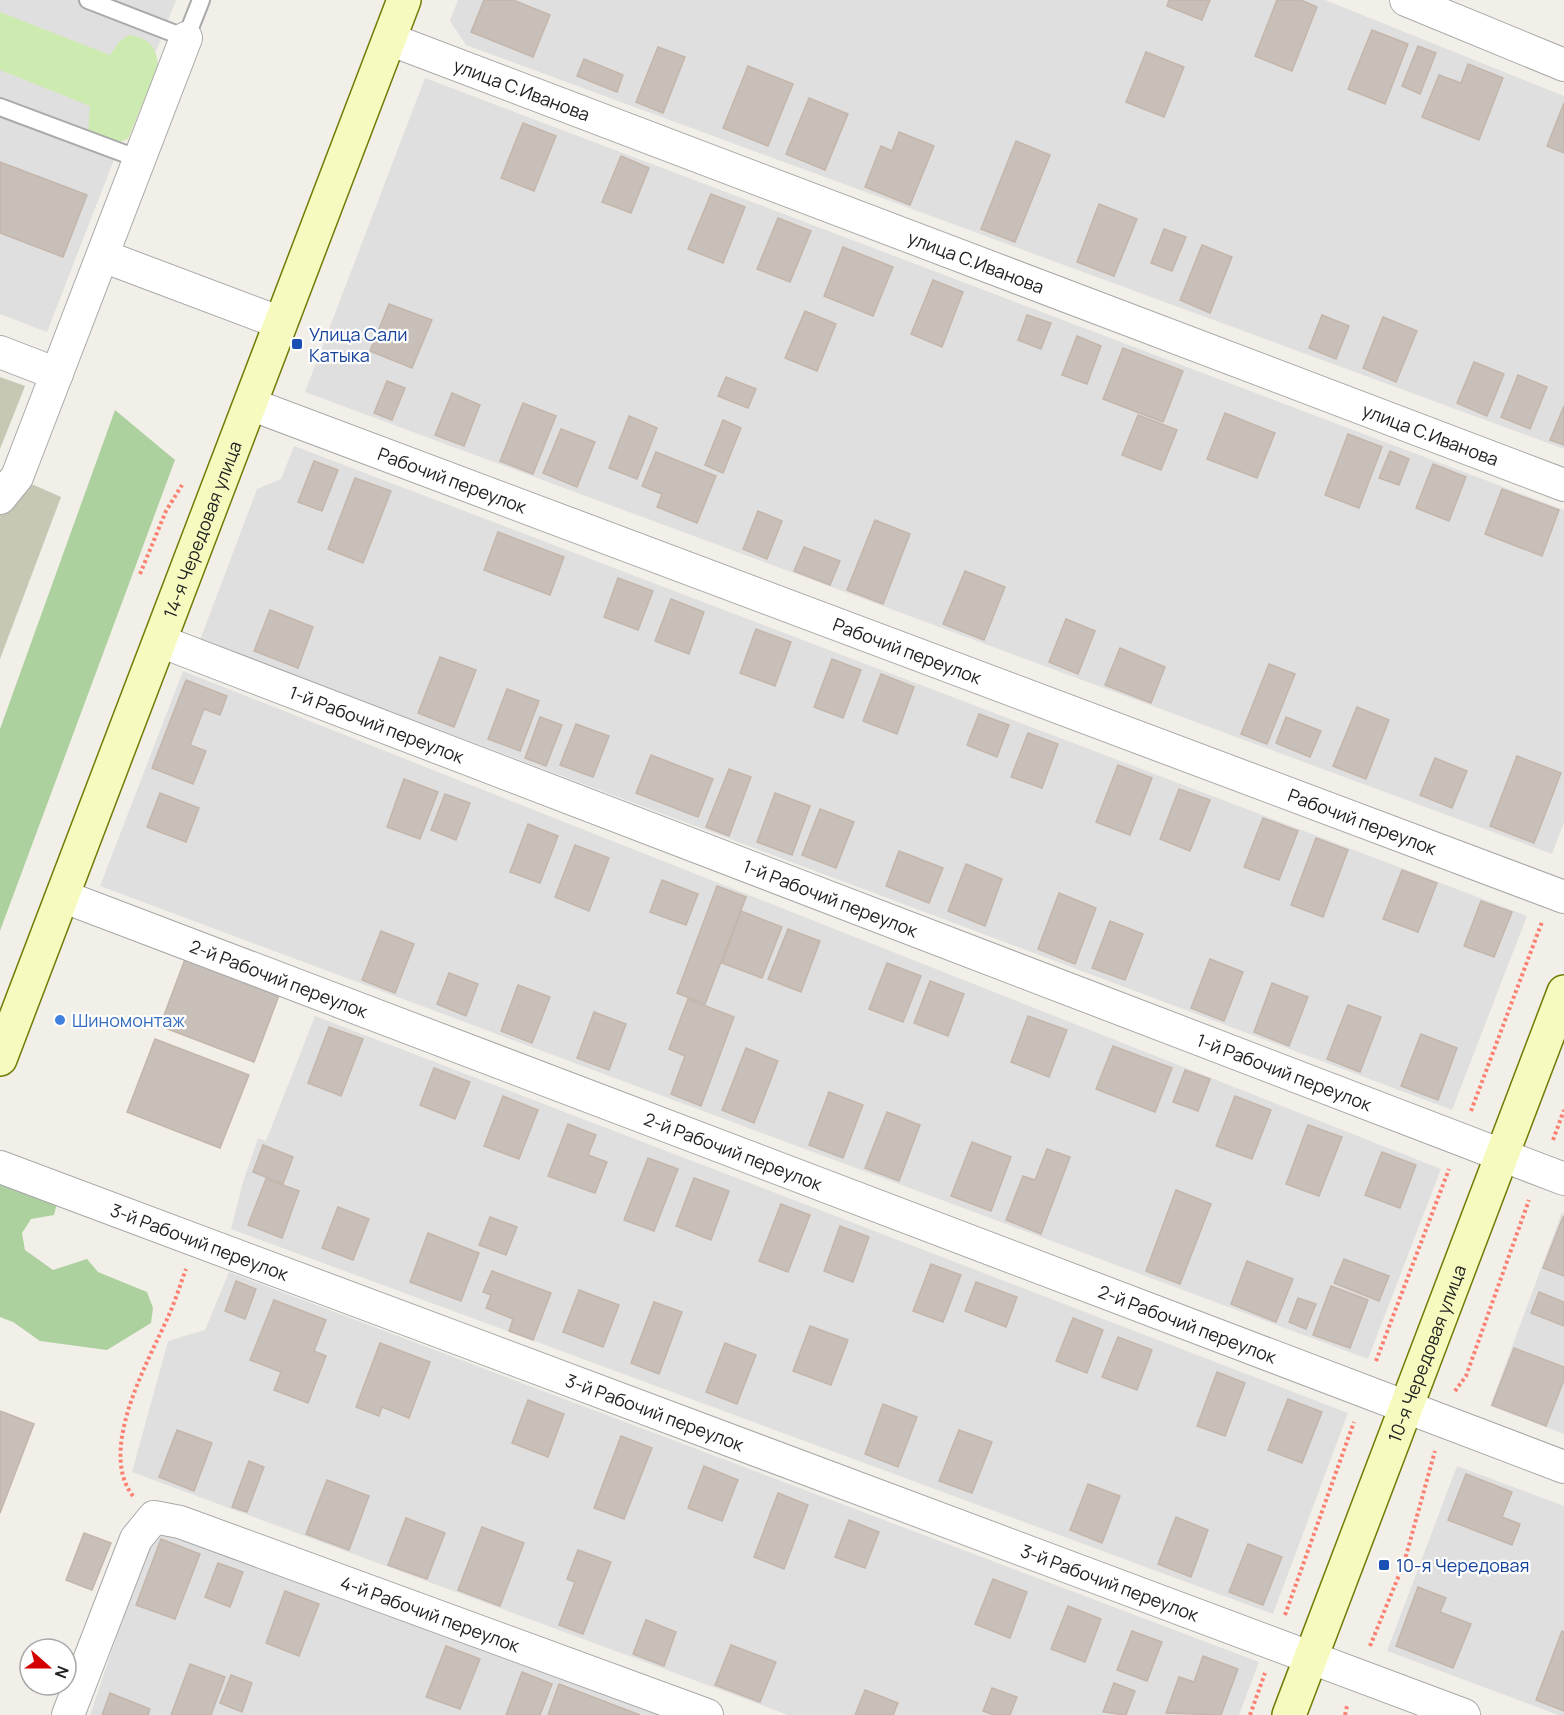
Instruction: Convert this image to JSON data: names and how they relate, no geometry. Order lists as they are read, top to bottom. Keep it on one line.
{"streets":{"main road":["14-я Чередовая улица","10-я Чередовая улица"],"street":["улица С.Иванова","Рабочий переулок","1-й Рабочий переулок","2-й Рабочий переулок","3-й Рабочий переулок","4-й Рабочий переулок"]},"crossings":[["улица С.Иванова","14-я Чередовая улица"],["Рабочий переулок","14-я Чередовая улица"],["14-я Чередовая улица","1-й Рабочий переулок"],["14-я Чередовая улица","2-й Рабочий переулок"],["1-й Рабочий переулок","10-я Чередовая улица"],["2-й Рабочий переулок","10-я Чередовая улица"],["3-й Рабочий переулок","10-я Чередовая улица"]],"places":{"transit":["Улица Сали Катыка","10-я Чередовая"],"other":["Шиномонтаж"]},"north":"right"}
